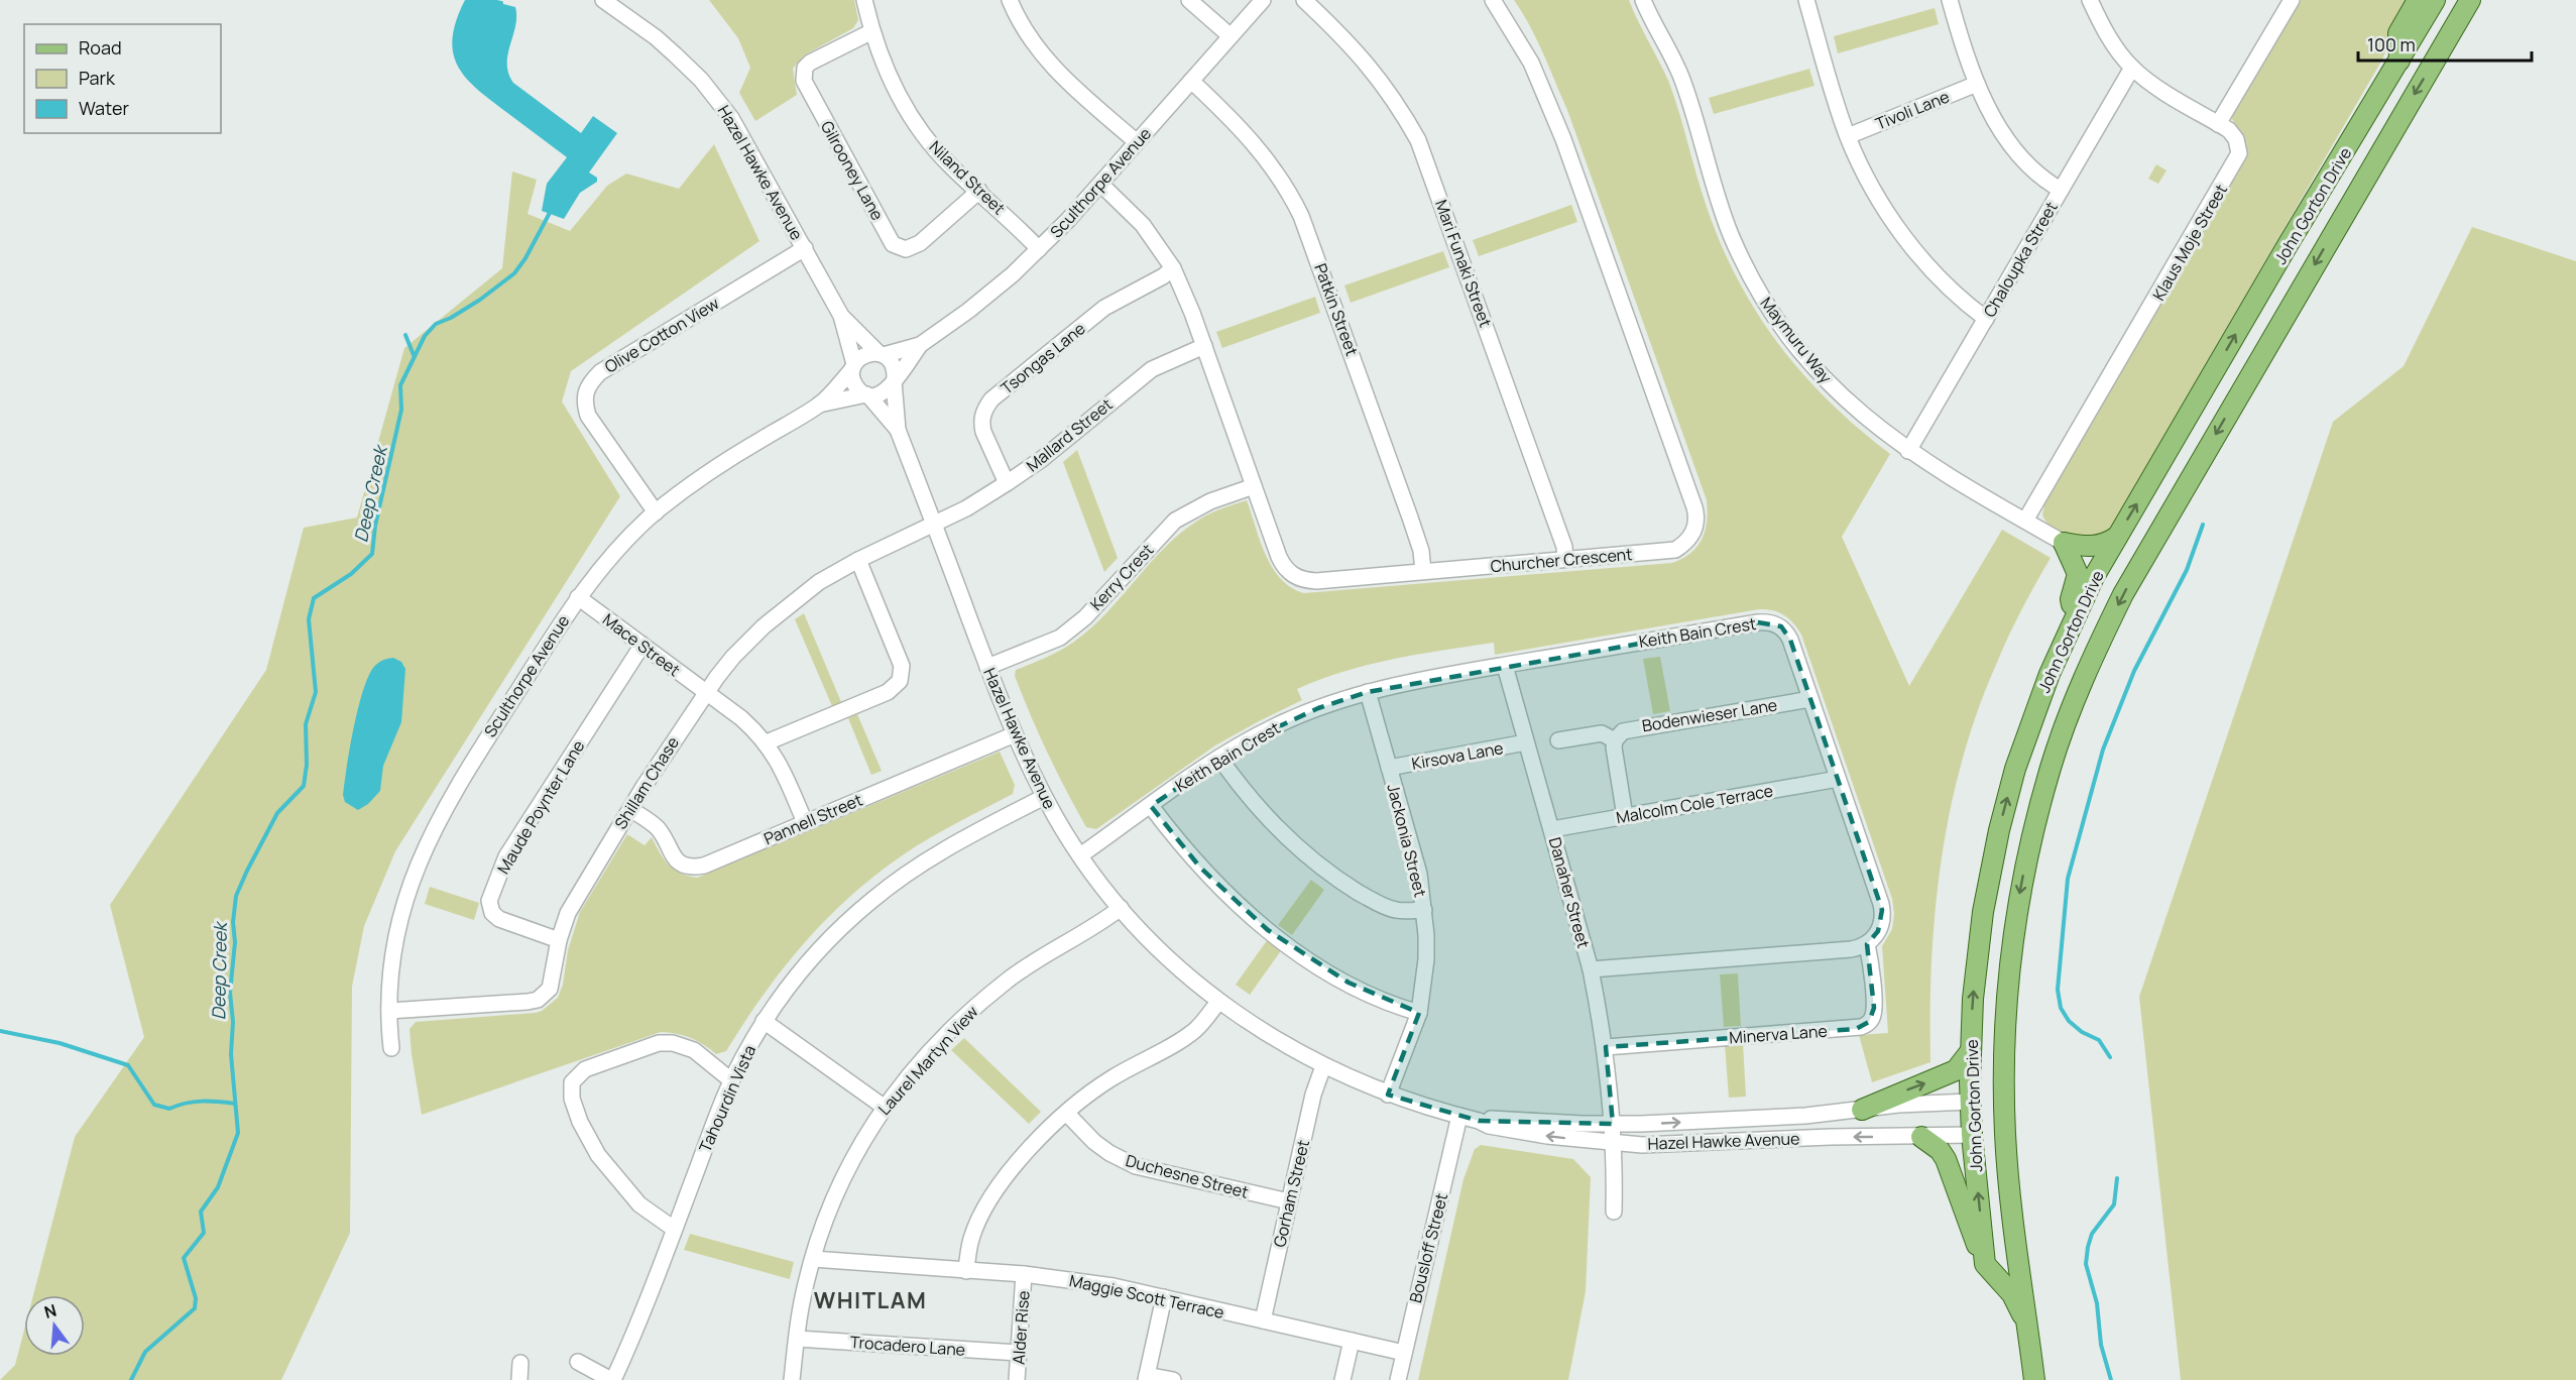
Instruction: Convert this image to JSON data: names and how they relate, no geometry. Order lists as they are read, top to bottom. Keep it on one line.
{"streets":{"main road":["John Gorton Drive"],"street":["Tivoli Lane","Gilrooney Lane","Hazel Hawke Avenue","Niland Street","Sculthorpe Avenue","Klaus Moje Street","Chaloupka Street","Mari Funaki Street","Patkin Street","Olive Cotton View","Maymuru Way","Tsongas Lane","Mallard Street","Churcher Crescent","Kerry Crest","Keith Bain Crest","Mace Street","Bodenwieser Lane","Kirsova Lane","Shillam Chase","Malcolm Cole Terrace","Maude Poynter Lane","Pannell Street","Jackonia Street","Danaher Street","Minerva Lane","Laurel Martyn View","Tahourdin Vista","Duchesne Street","Gorham Street","Bousloff Street","Maggie Scott Terrace","Alder Rise","Trocadero Lane"]},"crossings":[["Gilrooney Lane","Niland Street"],["Hazel Hawke Avenue","Sculthorpe Avenue"],["Hazel Hawke Avenue","John Gorton Drive"],["Hazel Hawke Avenue","Olive Cotton View"],["Hazel Hawke Avenue","Mallard Street"],["Hazel Hawke Avenue","Kerry Crest"],["Hazel Hawke Avenue","Keith Bain Crest"],["Hazel Hawke Avenue","Shillam Chase"],["Hazel Hawke Avenue","Pannell Street"],["Hazel Hawke Avenue","Jackonia Street"],["Hazel Hawke Avenue","Danaher Street"],["Hazel Hawke Avenue","Laurel Martyn View"],["Hazel Hawke Avenue","Tahourdin Vista"],["Hazel Hawke Avenue","Gorham Street"],["Hazel Hawke Avenue","Bousloff Street"],["Niland Street","Sculthorpe Avenue"],["Sculthorpe Avenue","Patkin Street"],["Sculthorpe Avenue","Olive Cotton View"],["Sculthorpe Avenue","Churcher Crescent"],["Sculthorpe Avenue","Mace Street"],["Sculthorpe Avenue","Shillam Chase"],["Klaus Moje Street","Chaloupka Street"],["Klaus Moje Street","Maymuru Way"],["Chaloupka Street","Maymuru Way"],["Mari Funaki Street","Churcher Crescent"],["Patkin Street","Churcher Crescent"],["Tsongas Lane","Mallard Street"],["Tsongas Lane","Churcher Crescent"],["Mallard Street","Churcher Crescent"],["Mallard Street","Shillam Chase"],["Churcher Crescent","Kerry Crest"],["Keith Bain Crest","Bodenwieser Lane"],["Keith Bain Crest","Malcolm Cole Terrace"],["Keith Bain Crest","Jackonia Street"],["Keith Bain Crest","Danaher Street"],["Keith Bain Crest","Minerva Lane"],["Mace Street","Shillam Chase"],["Mace Street","Maude Poynter Lane"],["Mace Street","Pannell Street"],["Kirsova Lane","Jackonia Street"],["Kirsova Lane","Danaher Street"],["Shillam Chase","Maude Poynter Lane"],["Shillam Chase","Pannell Street"],["Malcolm Cole Terrace","Danaher Street"],["Danaher Street","Minerva Lane"],["Laurel Martyn View","Maggie Scott Terrace"],["Laurel Martyn View","Trocadero Lane"],["Duchesne Street","Gorham Street"],["Gorham Street","Maggie Scott Terrace"],["Bousloff Street","Maggie Scott Terrace"],["Maggie Scott Terrace","Alder Rise"],["Alder Rise","Trocadero Lane"]],"districts":["WHITLAM"],"water":["Deep Creek"],"legend":["Road","Park","Water"],"scale_bar":"100 m","north":"top"}
